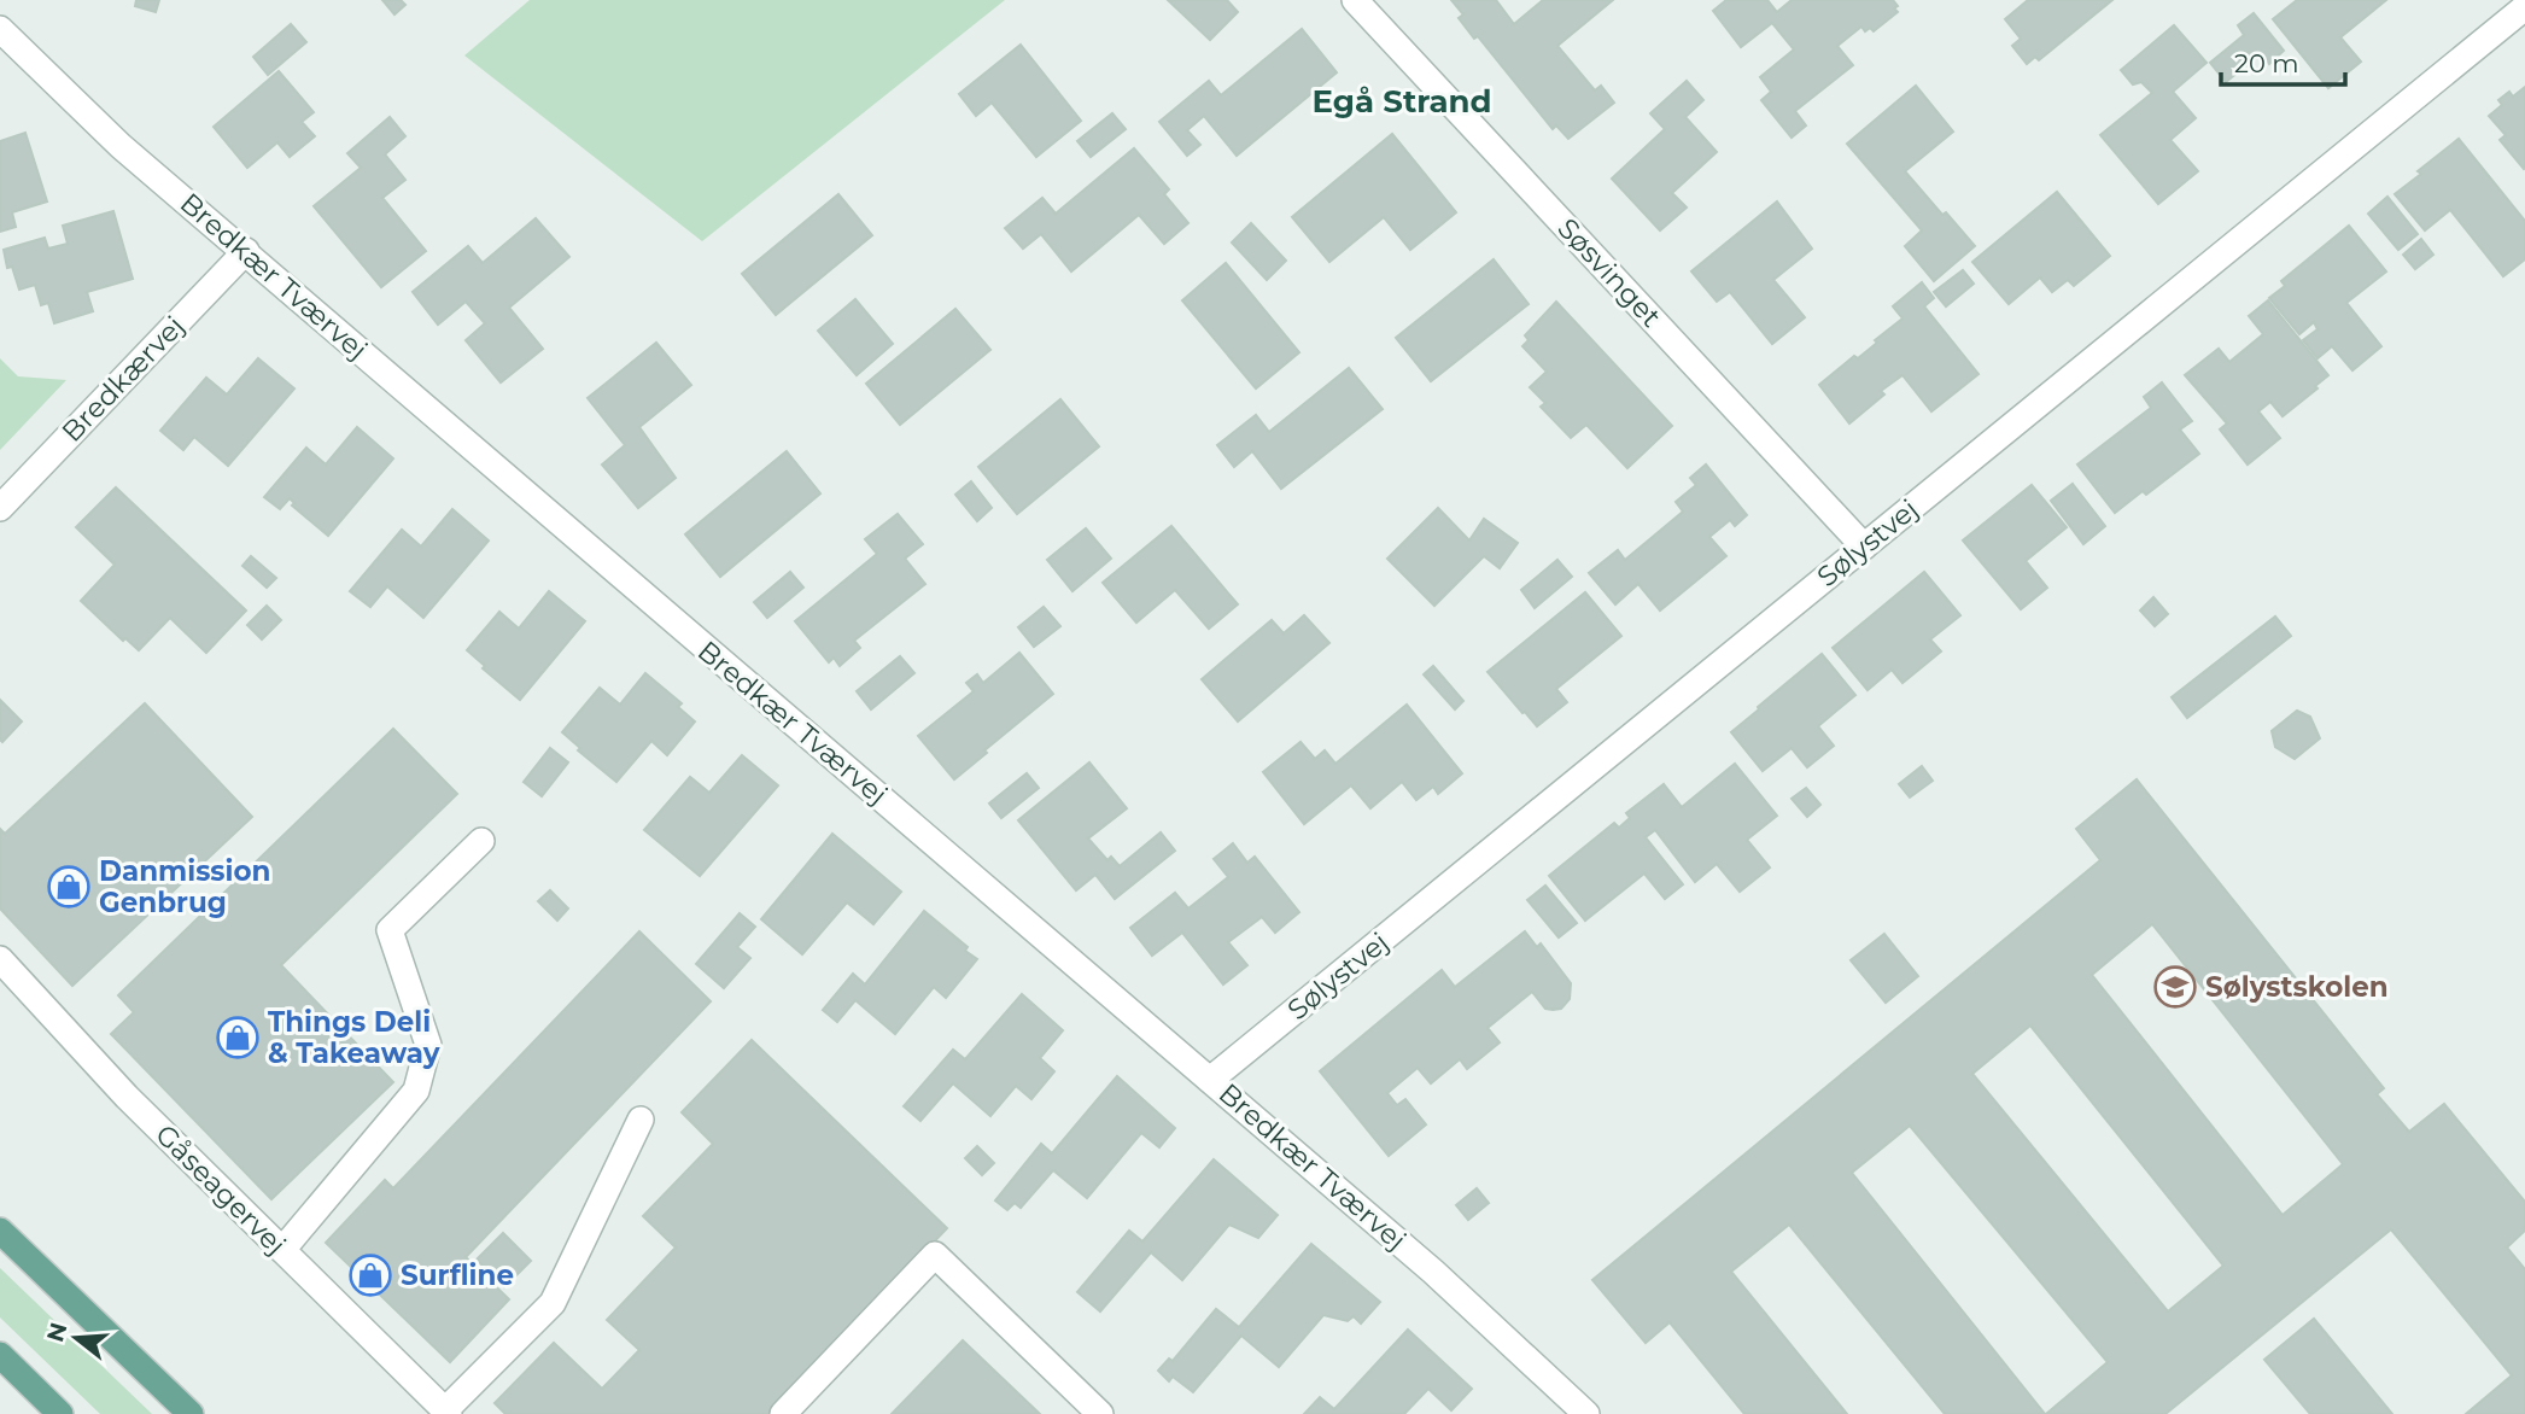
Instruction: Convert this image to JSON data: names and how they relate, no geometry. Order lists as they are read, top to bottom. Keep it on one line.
{"streets":{"street":["Søsvinget","Bredkær Tværvej","Bredkærvej","Sølystvej","Gåseagervej"]},"crossings":[["Søsvinget","Sølystvej"],["Bredkær Tværvej","Bredkærvej"],["Bredkær Tværvej","Sølystvej"]],"districts":["Egå Strand"],"places":{"shop":["Danmission Genbrug","Things Deli & Takeaway","Surfline"],"school or university":["Sølystskolen"]},"scale_bar":"20 m","north":"left"}
